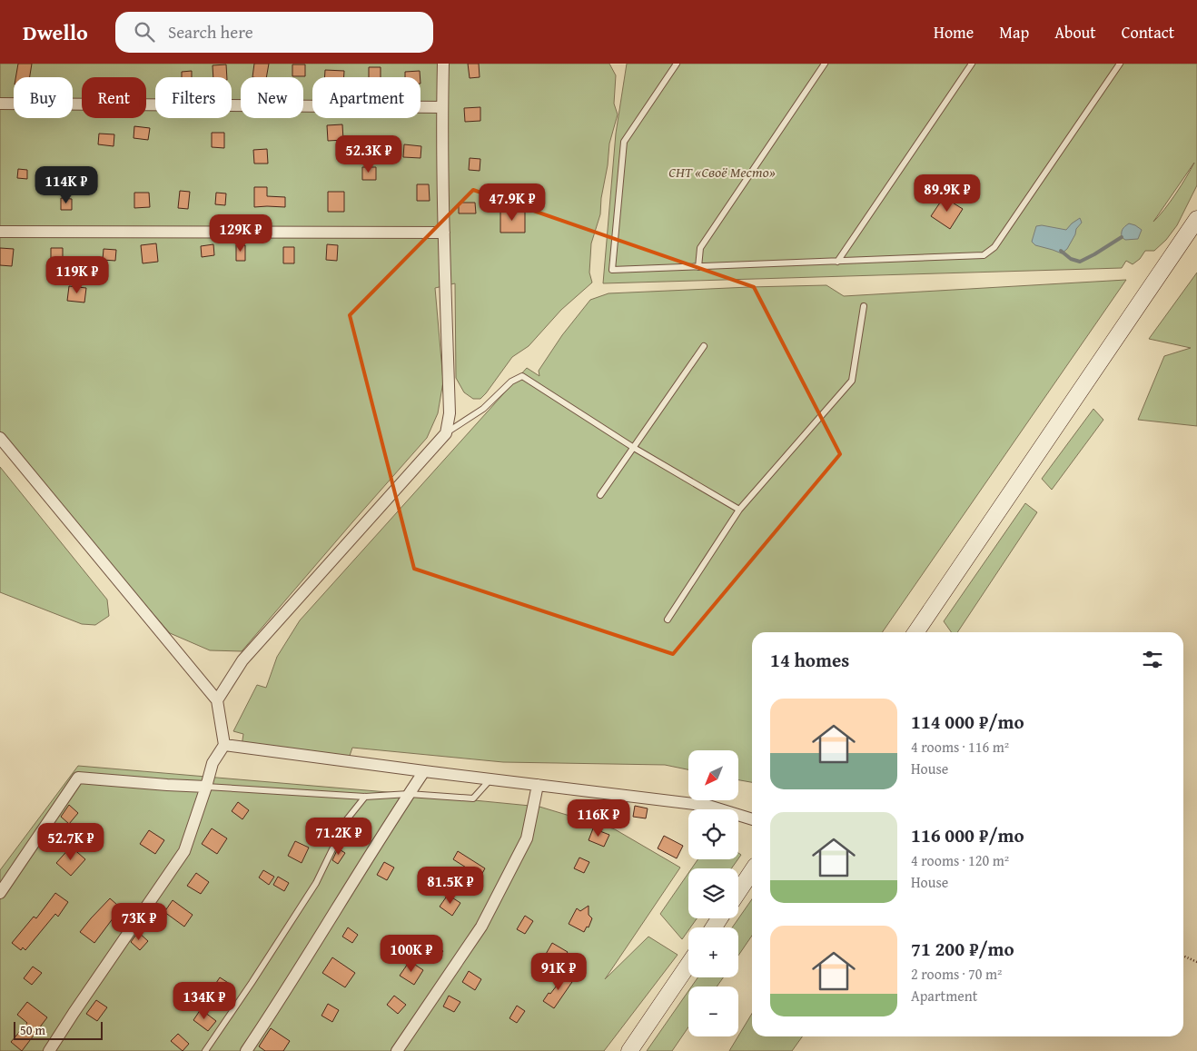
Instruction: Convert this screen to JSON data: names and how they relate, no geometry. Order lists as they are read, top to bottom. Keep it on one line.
{"parks":["СНТ «Своё Место»"],"scale_bar":"50 m","north":"bottom left","page":{"header":"Dwello","search":"Search here","nav":["Home","Map","About","Contact"],"chip":["Buy","Rent","Filters","New","Apartment"],"price":["52.3K ₽","114K ₽","89.9K ₽","47.9K ₽","129K ₽","119K ₽","116K ₽","71.2K ₽","52.7K ₽","81.5K ₽","73K ₽","100K ₽","91K ₽","134K ₽"],"heading":"14 homes","list":[{"name":"114 000 ₽/mo","note":"4 rooms · 116 m² · House"},{"name":"116 000 ₽/mo","note":"4 rooms · 120 m² · House"},{"name":"71 200 ₽/mo","note":"2 rooms · 70 m² · Apartment"}],"map_buttons":["+","−"],"scale":"50 m"}}
